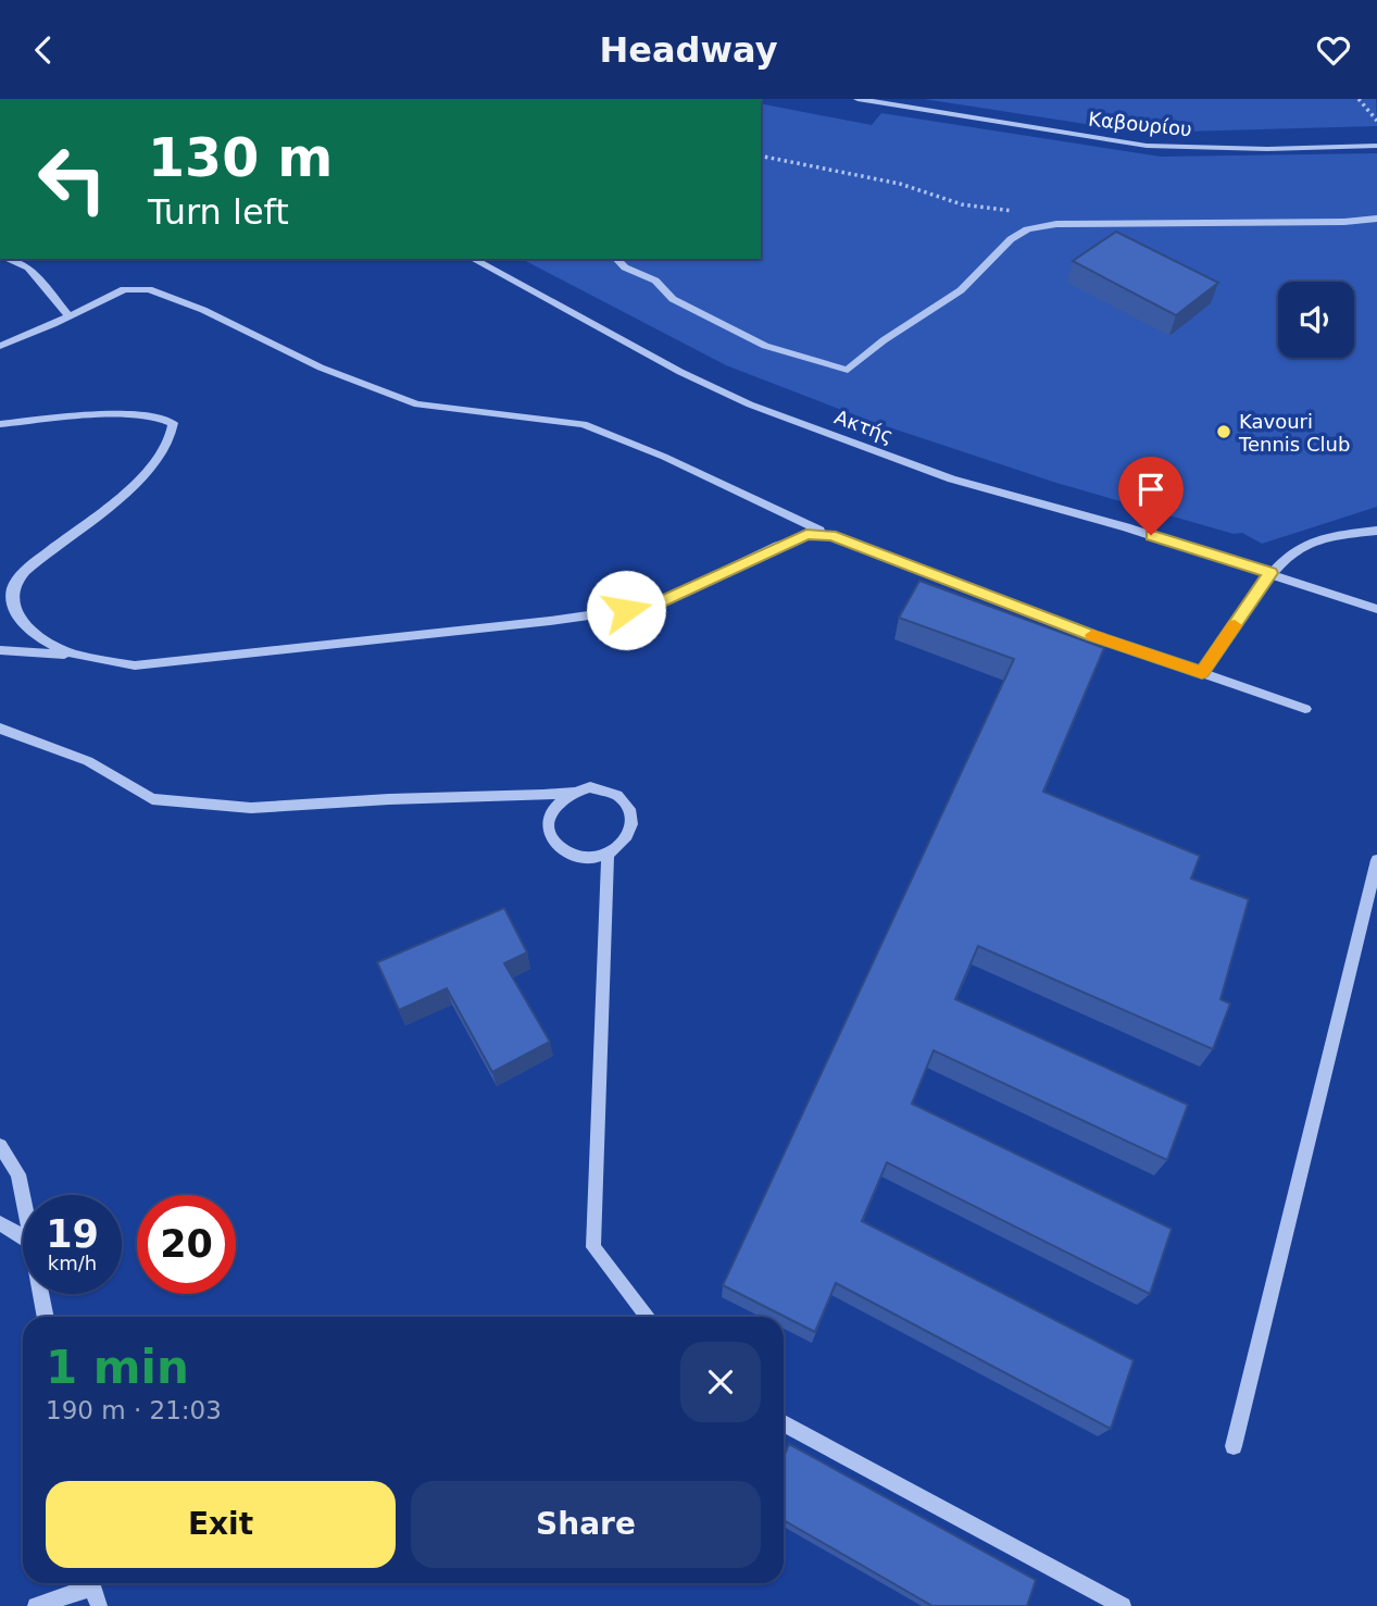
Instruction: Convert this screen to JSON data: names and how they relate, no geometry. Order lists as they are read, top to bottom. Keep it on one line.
{"streets":{"street":["Καβουρίου","Ακτής"]},"places":["Kavouri Tennis Club"],"page":{"header":"Headway","turn":["130 m","Turn left"],"speed":"19 km/h","limit":"20","heading":["1 min","190 m · 21:03"],"buttons":["Exit","Share"]}}
